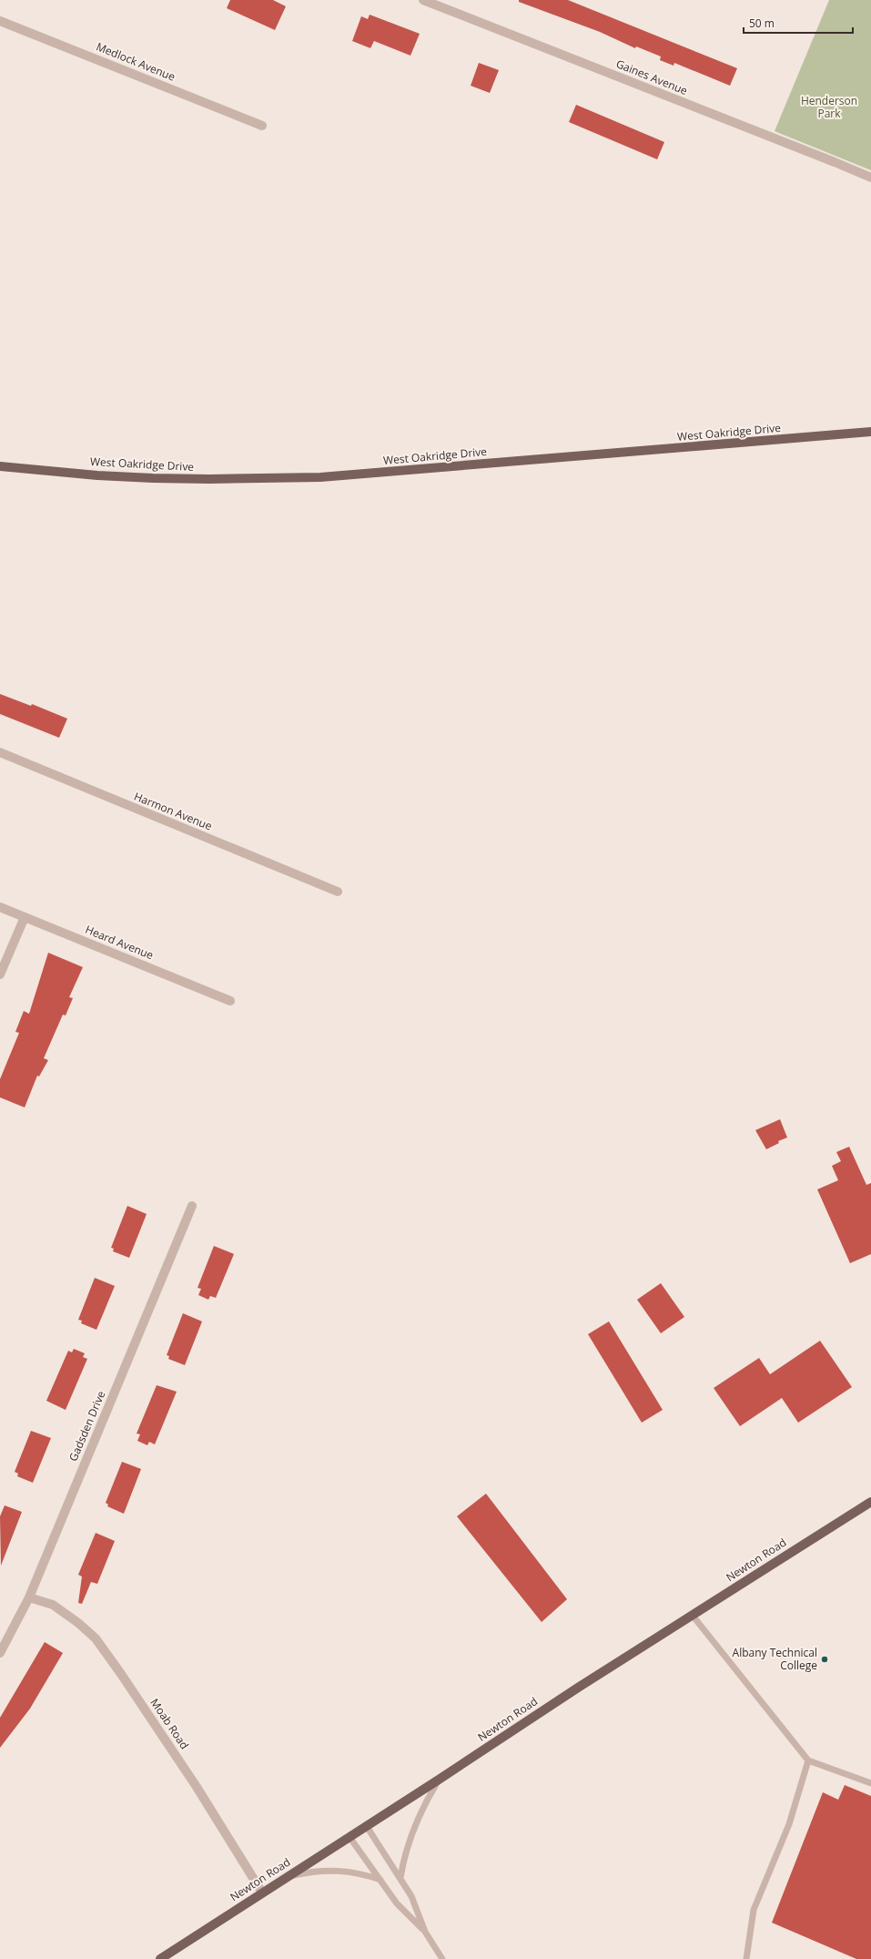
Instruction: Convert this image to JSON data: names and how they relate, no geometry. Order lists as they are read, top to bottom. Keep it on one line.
{"streets":{"main road":["West Oakridge Drive","Newton Road"],"street":["Medlock Avenue","Gaines Avenue","Harmon Avenue","Heard Avenue","Gadsden Drive","Moab Road"]},"crossings":[["Gadsden Drive","Moab Road"],["Newton Road","Moab Road"]],"parks":["Henderson Park"],"places":["Albany Technical College"],"scale_bar":"50 m"}
